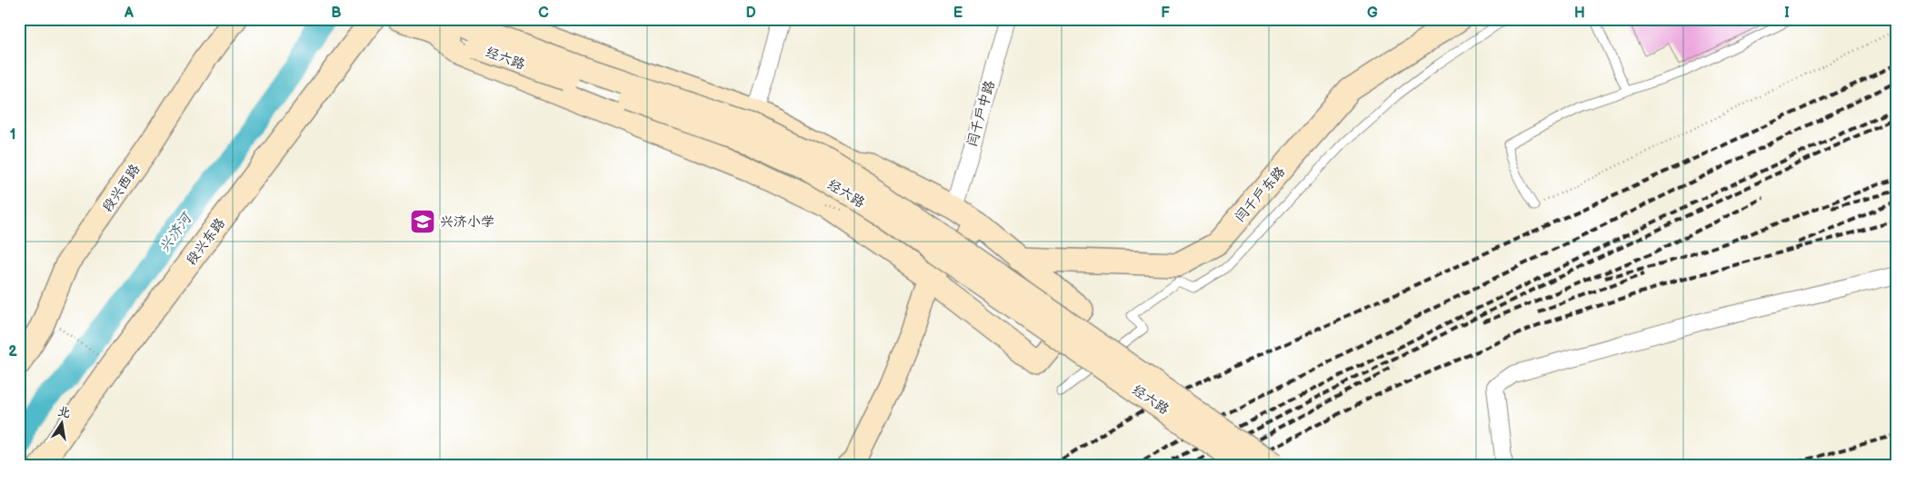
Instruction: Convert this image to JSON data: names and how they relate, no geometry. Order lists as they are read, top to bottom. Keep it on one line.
{"streets":{"main road":["经六路","段兴西路","闫千户东路","段兴东路"],"street":["闫千户中路"]},"water":["兴济河"],"places":{"school or university":["兴济小学"]},"north":"top","grid":{"columns":["A","B","C","D","E","F","G","H","I"],"rows":["1","2"]}}
